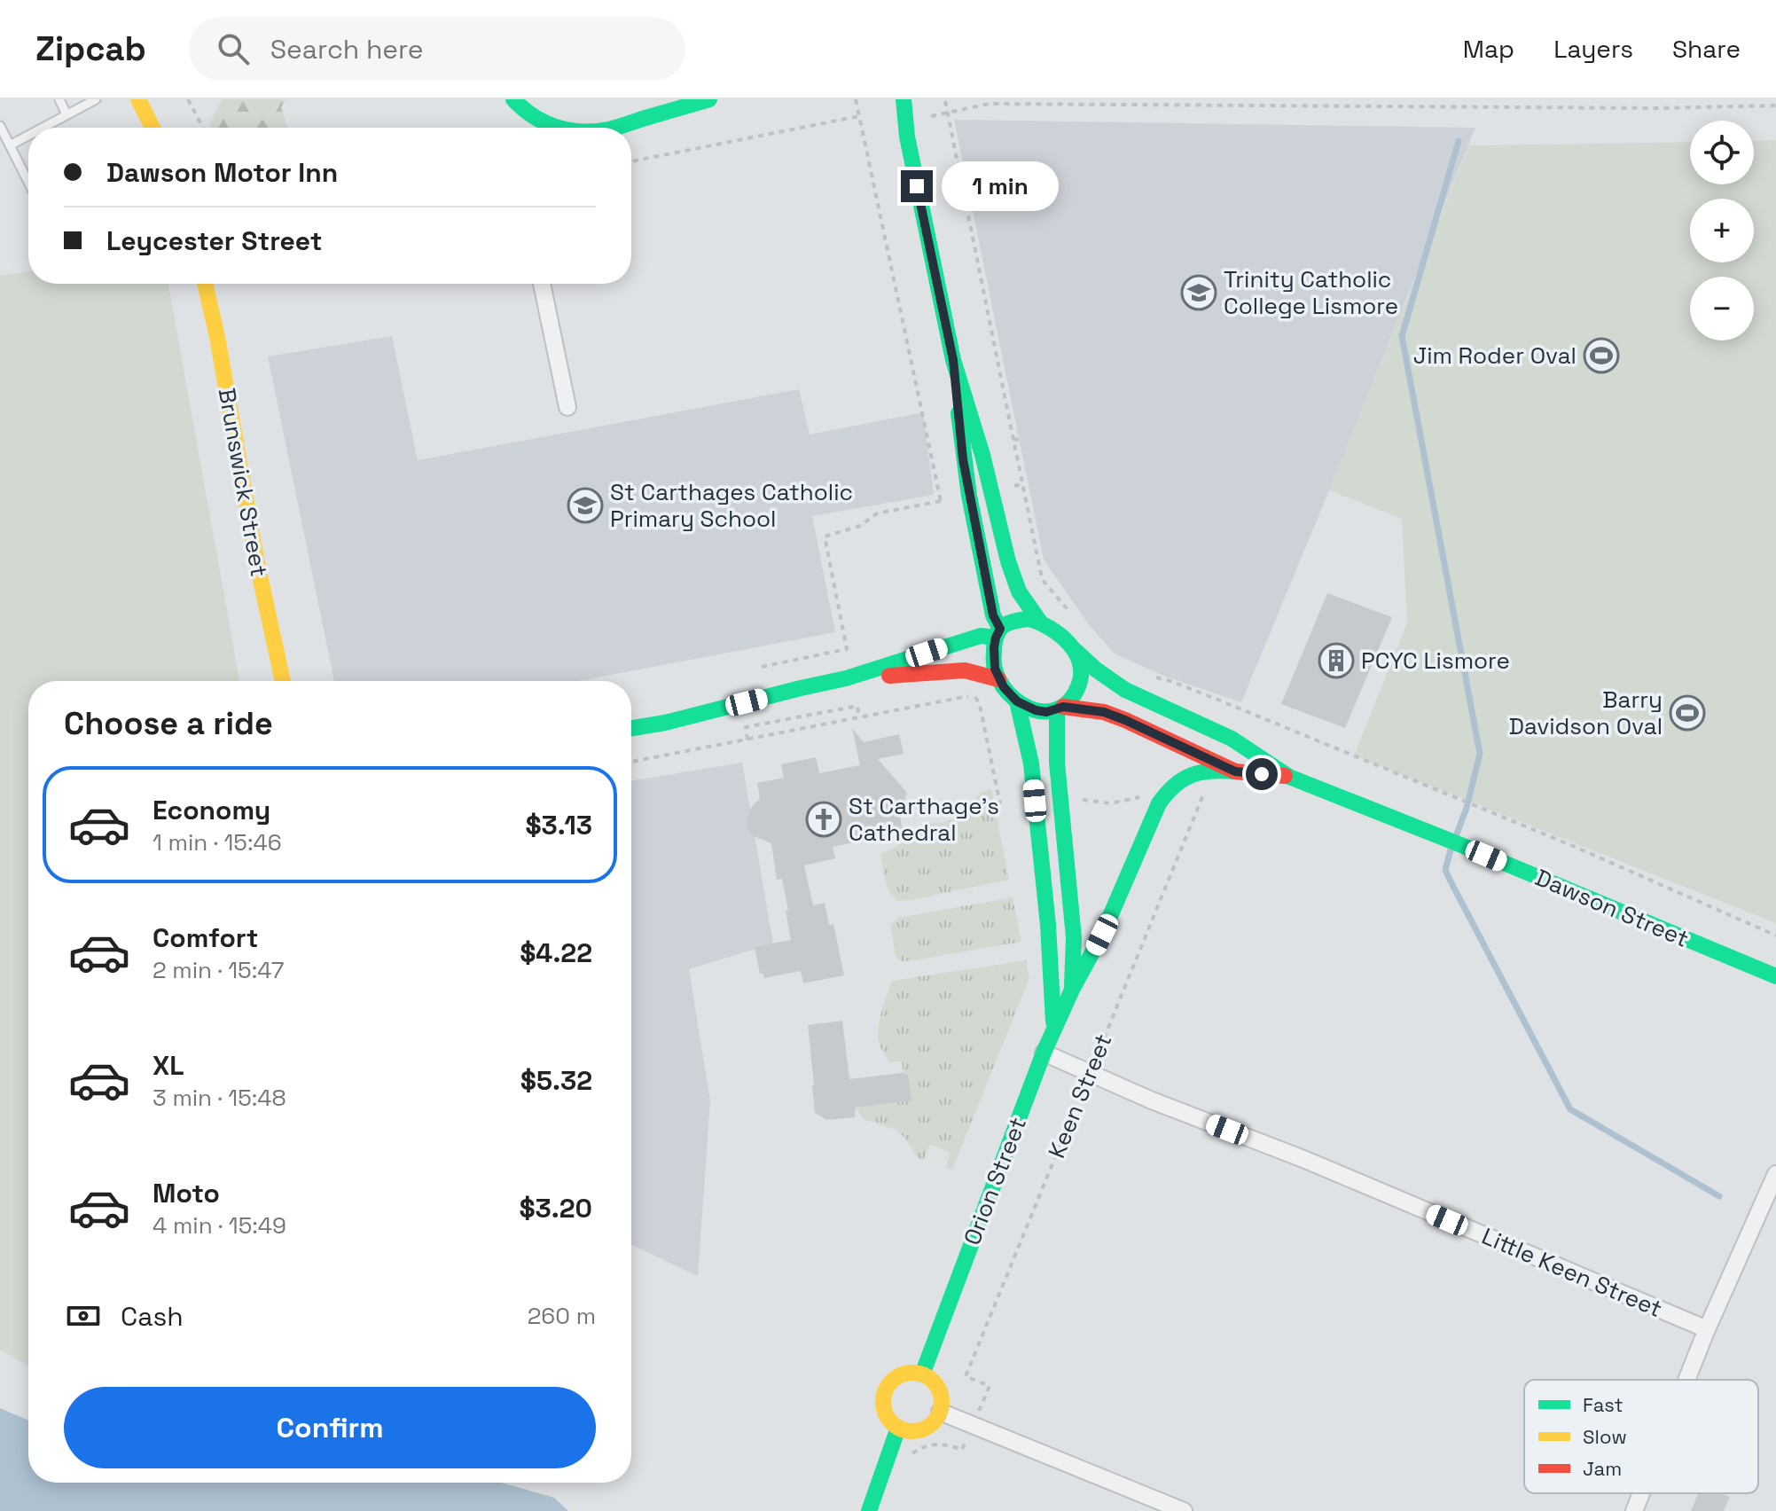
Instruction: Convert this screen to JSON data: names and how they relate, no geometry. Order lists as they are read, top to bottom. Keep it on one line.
{"streets":{"street":["Brunswick Street","Dawson Street","Orion Street","Little Keen Street"],"path":["Keen Street"]},"crossings":[["Dawson Street","Orion Street"],["Keen Street","Little Keen Street"],["Orion Street","Little Keen Street"]],"places":{"school or university":["Trinity Catholic College Lismore","St Carthages Catholic Primary School"],"sports":["Jim Roder Oval","Barry Davidson Oval"],"building":["PCYC Lismore"],"church":["St Carthage's Cathedral"]},"legend":["Fast","Slow","Jam"],"page":{"header":"Zipcab","search":"Search here","nav":["Map","Layers","Share"],"map_buttons":["+","−"],"banner":["Dawson Motor Inn","Leycester Street"],"bubble":"1 min","heading":"Choose a ride","list":[{"name":"Economy","note":"1 min · 15:46","value":"$3.13"},{"name":"Comfort","note":"2 min · 15:47","value":"$4.22"},{"name":"XL","note":"3 min · 15:48","value":"$5.32"},{"name":"Moto","note":"4 min · 15:49","value":"$3.20"}],"pay":["Cash","260 m"],"buttons":"Confirm"}}
